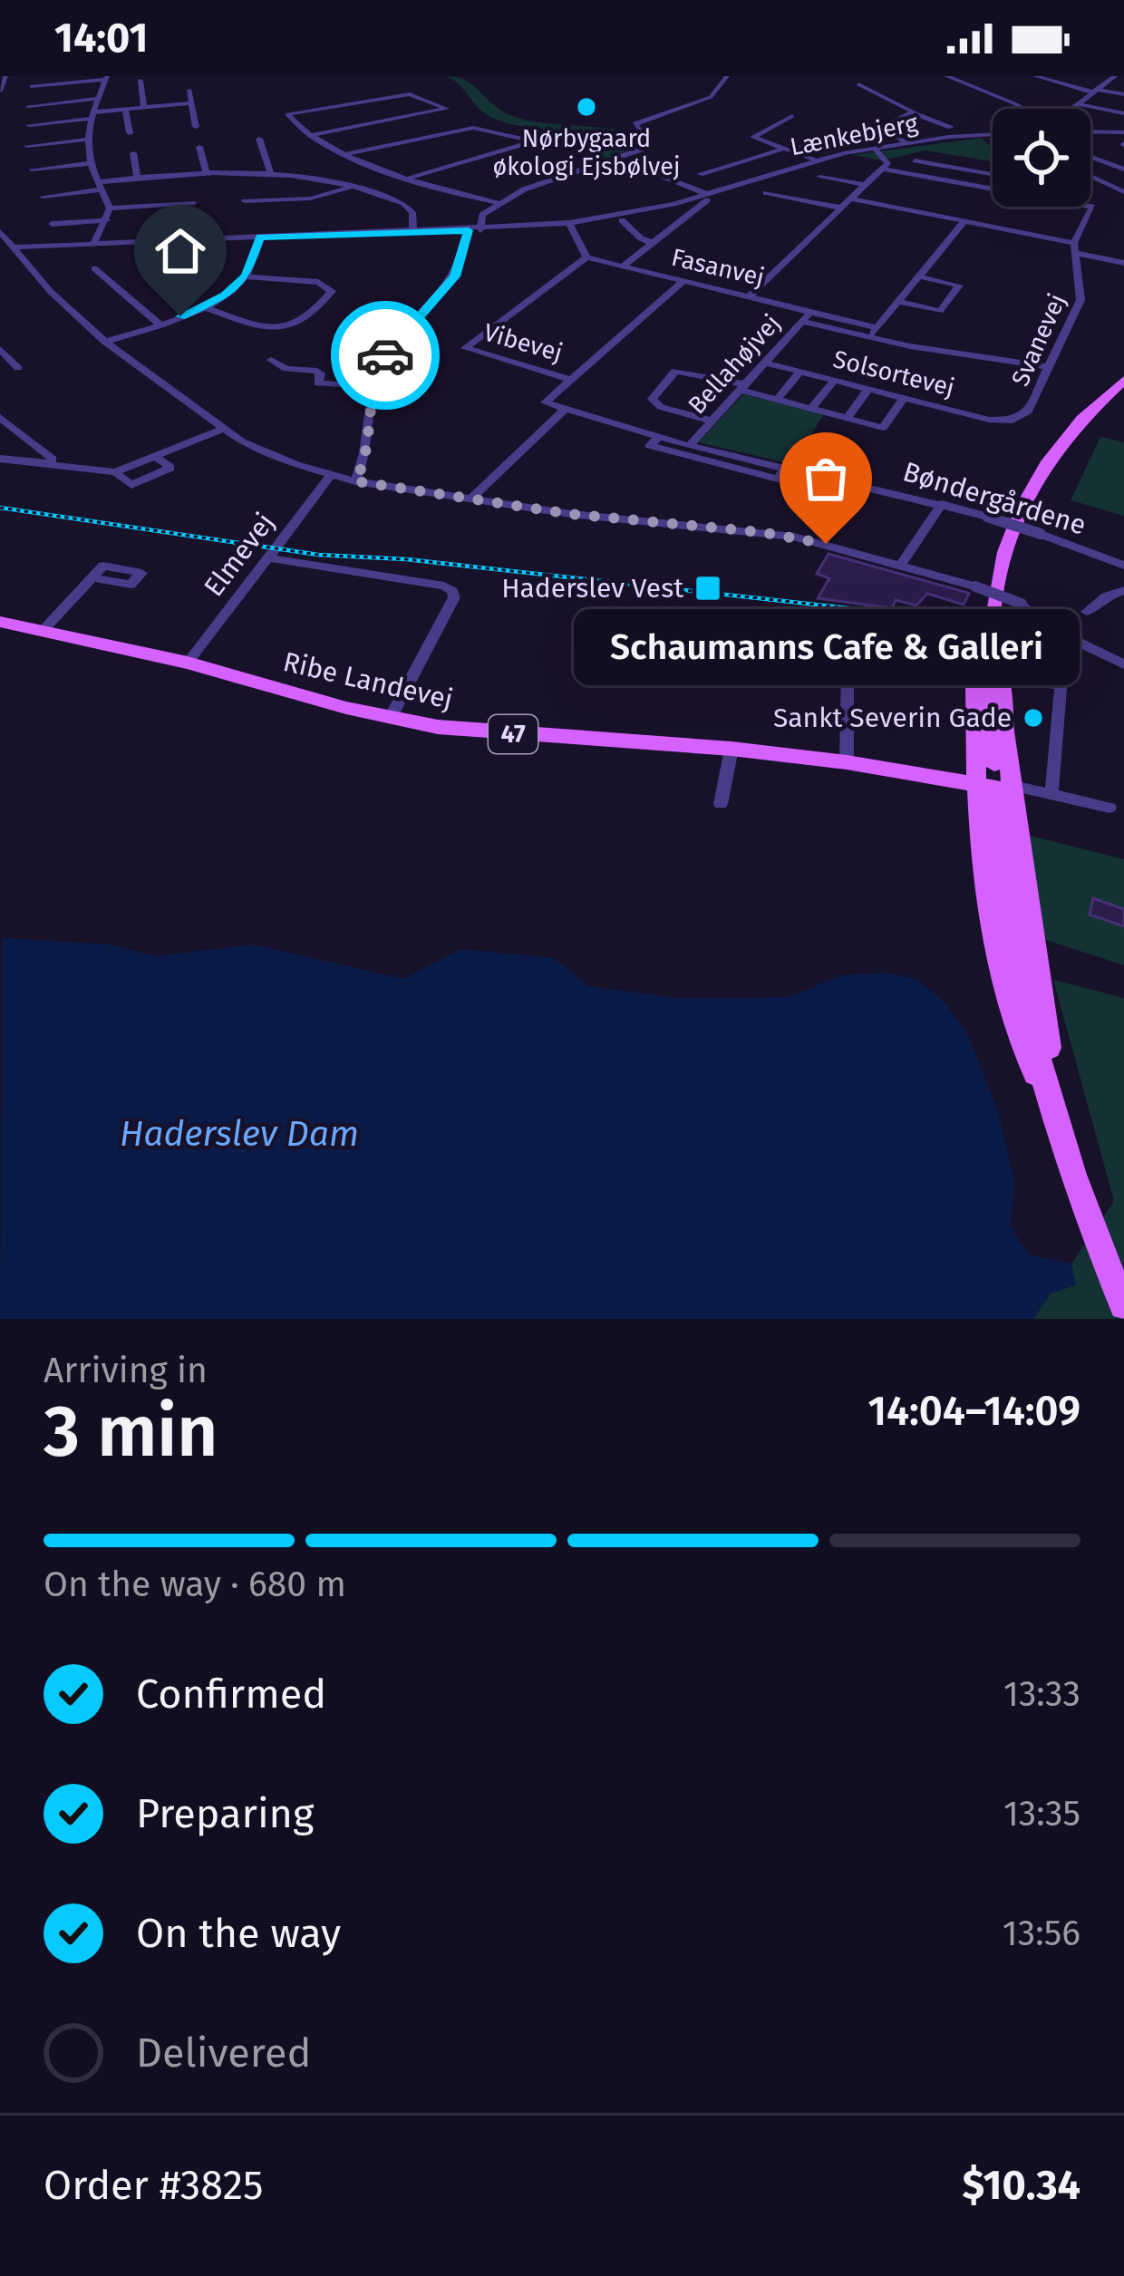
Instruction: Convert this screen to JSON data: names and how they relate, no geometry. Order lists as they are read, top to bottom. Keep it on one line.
{"streets":{"main road":["Ribe Landevej","47"],"street":["Lænkebjerg","Fasanvej","Svanevej","Vibevej","Bellahøjvej","Solsortevej","Bøndergårdene","Elmevej"]},"crossings":[["Fasanvej","Svanevej"],["Fasanvej","Vibevej"],["Fasanvej","Bellahøjvej"],["Svanevej","Solsortevej"],["Vibevej","Bøndergårdene"],["Bellahøjvej","Solsortevej"],["Bellahøjvej","Bøndergårdene"],["Elmevej","Ribe Landevej"]],"water":["Haderslev Dam"],"places":{"other":["Nørbygaard økologi Ejsbølvej","Schaumanns Cafe & Galleri","Sankt Severin Gade"],"transit":["Haderslev Vest"]},"page":{"status":"14:01","bubble":"Schaumanns Cafe & Galleri","heading":["3 min","Arriving in","14:04–14:09"],"panel":["Order #3825","$10.34"],"bar":"On the way · 680 m","list":[["Confirmed","13:33"],["Preparing","13:35"],["On the way","13:56"],"Delivered"]}}
